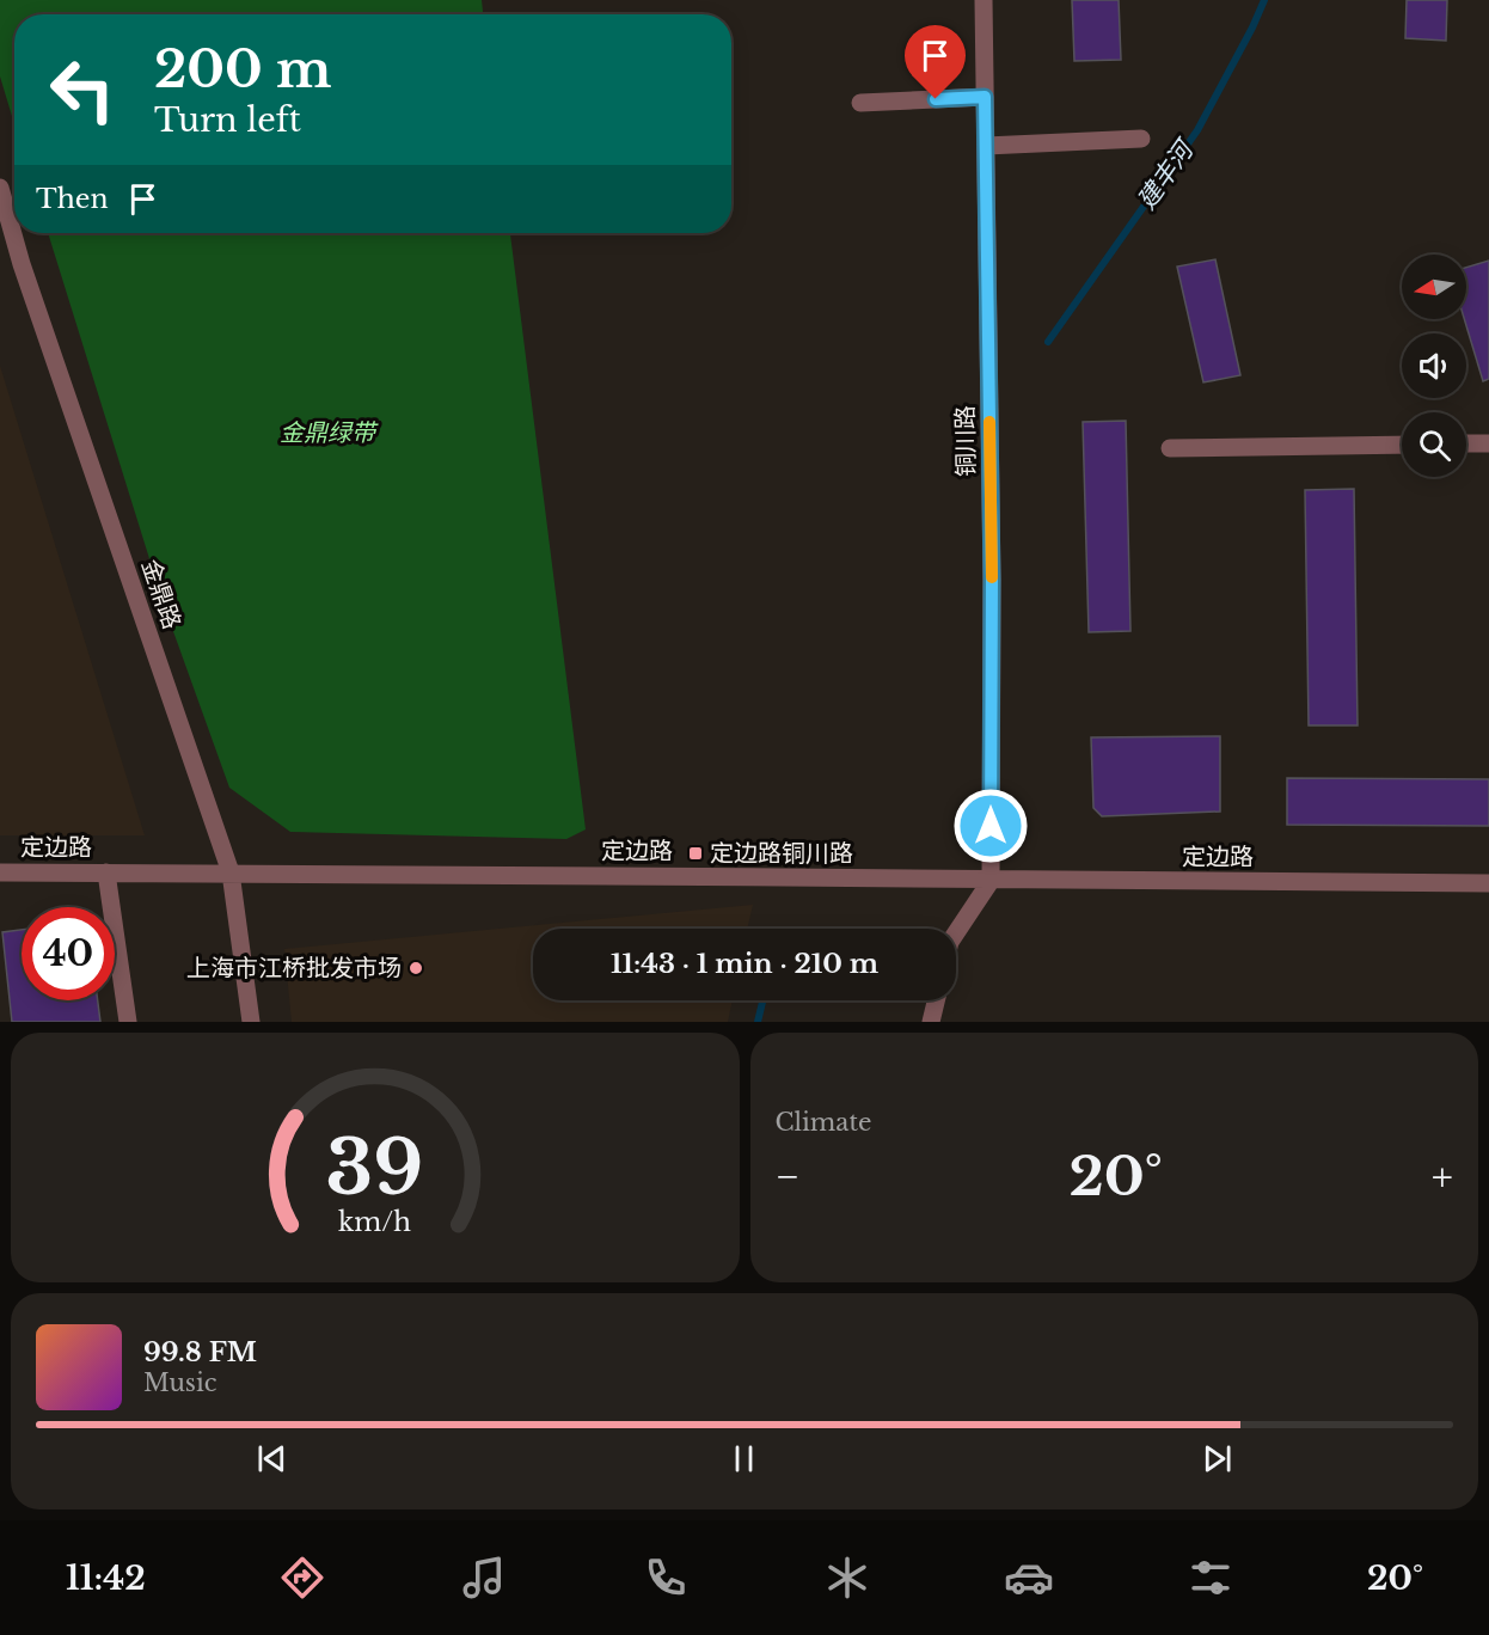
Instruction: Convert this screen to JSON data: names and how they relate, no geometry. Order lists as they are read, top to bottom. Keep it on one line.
{"streets":{"street":["铜川路","金鼎路","定边路"]},"crossings":[["铜川路","定边路"],["金鼎路","定边路"]],"water":["建丰河"],"parks":["金鼎绿带"],"places":{"transit":["定边路铜川路"],"other":["上海市江桥批发市场"]},"north":"left","page":{"turn":["200 m","Turn left"],"then":"Then","limit":"40","trip":"11:43 · 1 min · 210 m","tile":"Climate","heat":["−","20°","+"],"song":["99.8 FM","Music"],"tabs":["11:42","20°"],"gauge":["39","km/h"]}}
